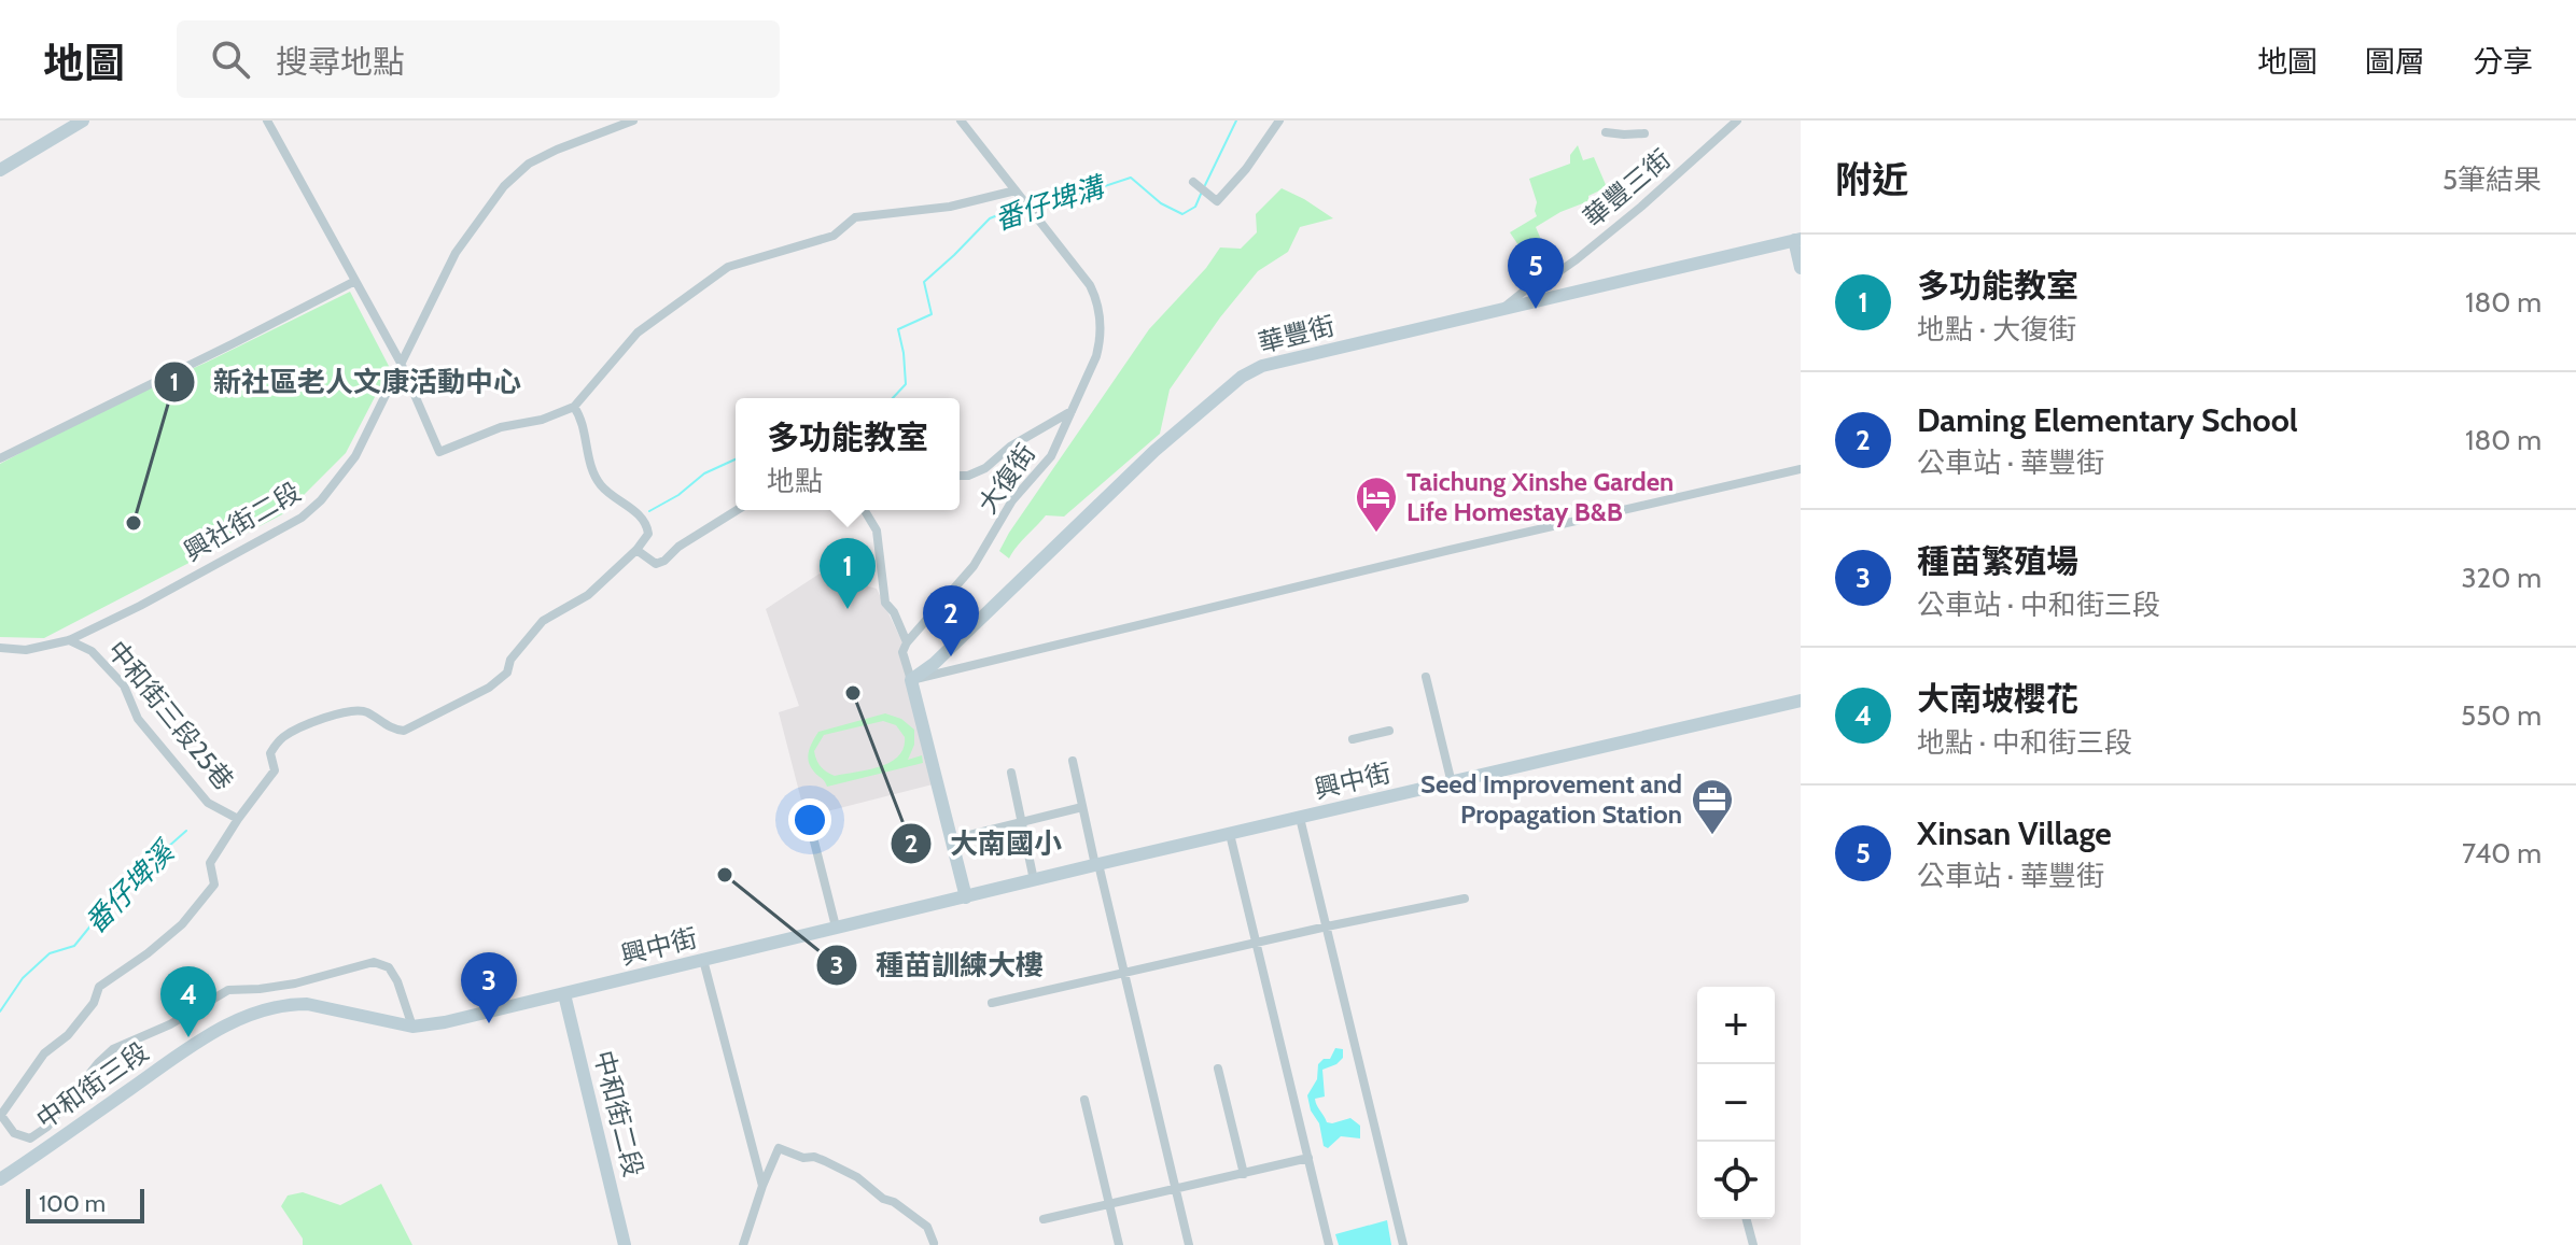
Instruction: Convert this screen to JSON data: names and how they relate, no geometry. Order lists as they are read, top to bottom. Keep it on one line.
{"streets":{"street":["華豐三街","華豐街","大復街","興社街二段","中和街三段25巷","興中街","中和街三段","中和街二段"]},"crossings":[["華豐三街","華豐街"],["興社街二段","中和街三段25巷"],["中和街三段25巷","中和街三段"],["興中街","中和街三段"],["興中街","中和街二段"],["中和街三段","中和街二段"]],"water":["番仔埤溝","番仔埤溪"],"places":{"other":["新社區老人文康活動中心","大南國小","種苗訓練大樓"],"hotel":["Taichung Xinshe Garden Life Homestay B&B"],"office":["Seed Improvement and Propagation Station"]},"scale_bar":"100 m","page":{"header":"地圖","search":"搜尋地點","nav":["地圖","圖層","分享"],"heading":["附近","5筆結果"],"list":[{"mark":"1","name":"多功能教室","note":"地點 · 大復街","value":"180 m"},{"mark":"2","name":"Daming Elementary School","note":"公車站 · 華豐街","value":"180 m"},{"mark":"3","name":"種苗繁殖場","note":"公車站 · 中和街三段","value":"320 m"},{"mark":"4","name":"大南坡櫻花","note":"地點 · 中和街三段","value":"550 m"},{"mark":"5","name":"Xinsan Village","note":"公車站 · 華豐街","value":"740 m"}],"pins":["5","1","2","3","4"],"popup":["多功能教室","地點"],"map_buttons":["+","−"],"scale":"100 m"}}
